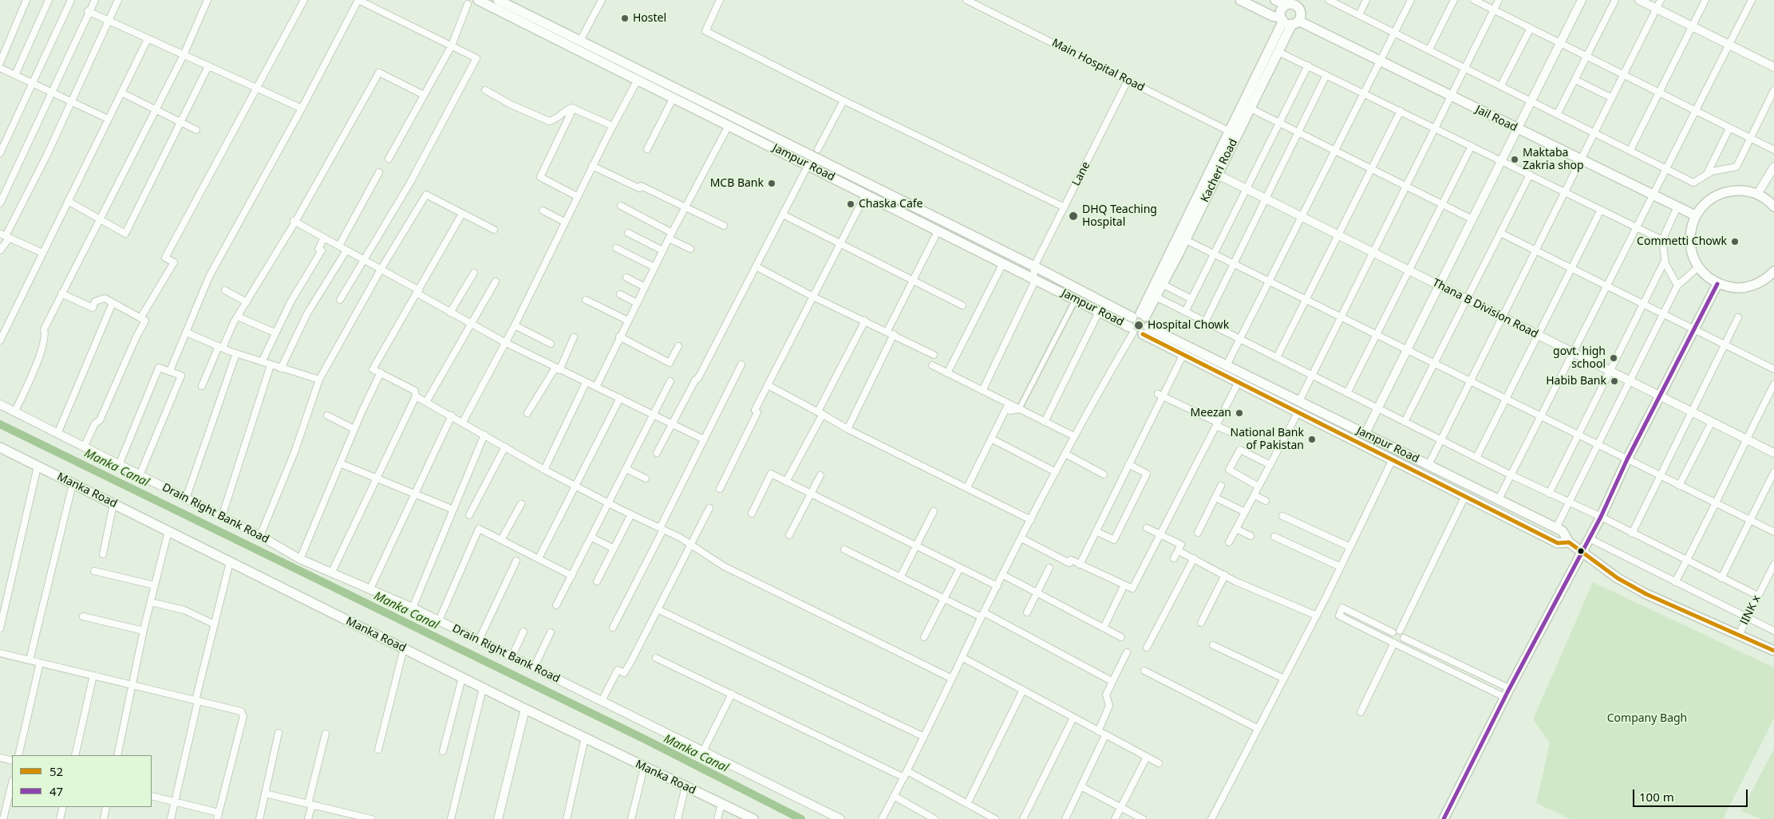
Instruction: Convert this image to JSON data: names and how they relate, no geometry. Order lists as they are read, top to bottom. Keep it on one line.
{"streets":{"main road":["Jail Road","Jampur Road","Kacheri Road","Manka Road"],"street":["Main Hospital Road","Lane","Thana B Division Road","Drain Right Bank Road","lINK x"]},"crossings":[["Main Hospital Road","Kacheri Road"],["Main Hospital Road","Lane"],["Jail Road","Kacheri Road"],["Jampur Road","Kacheri Road"],["Jampur Road","Lane"],["Jampur Road","lINK x"],["Kacheri Road","Thana B Division Road"]],"water":["Manka Canal"],"parks":["Company Bagh"],"places":["Hostel","Maktaba Zakria shop","MCB Bank","Chaska Cafe","DHQ Teaching Hospital","Commetti Chowk","Hospital Chowk","govt. high school","Habib Bank","Meezan","National Bank of Pakistan"],"lines":["transit line 47","transit line 52"],"legend":["52","47"],"scale_bar":"100 m"}
